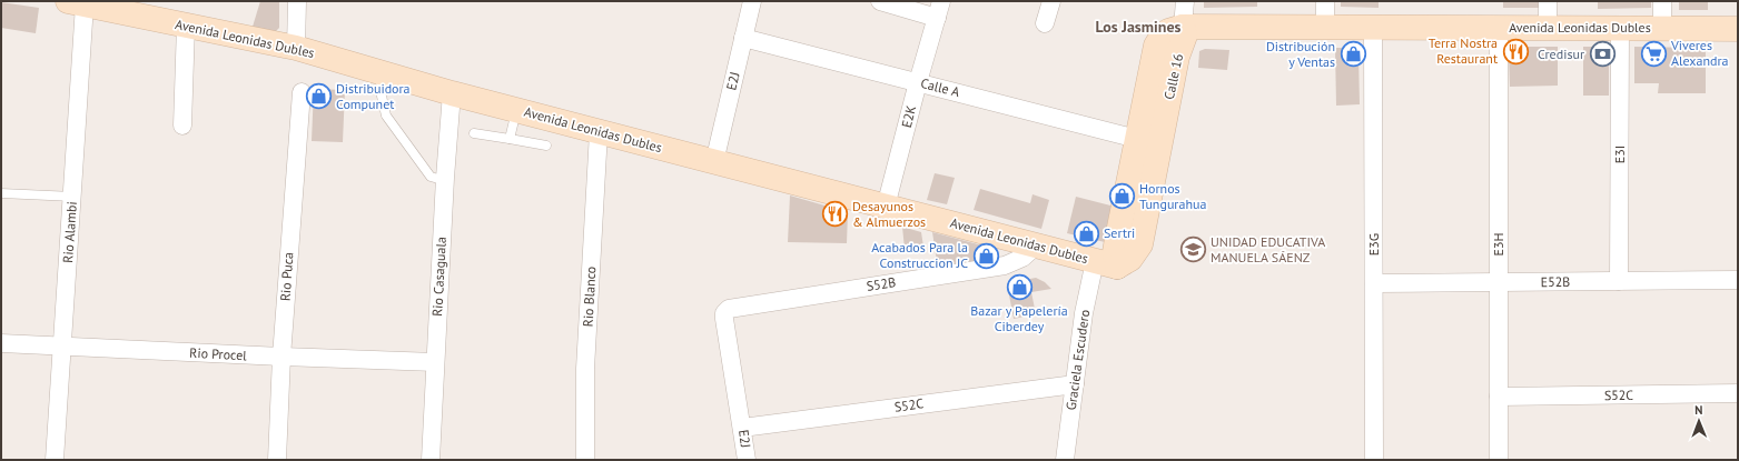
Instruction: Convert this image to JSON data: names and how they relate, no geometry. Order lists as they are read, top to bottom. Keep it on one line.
{"streets":{"main road":["Avenida Leonidas Dubles","Calle 16"],"street":["E2J","Calle A","E2K","E3I","Rio Alambi","E3G","E3H","Rio Puca","Rio Casaguala","E52B","S52B","Rio Blanco","Rio Procel","Graciela Escudero","S52C"]},"crossings":[["Avenida Leonidas Dubles","Calle 16"],["Avenida Leonidas Dubles","E2J"],["Avenida Leonidas Dubles","E2K"],["Avenida Leonidas Dubles","E3I"],["Avenida Leonidas Dubles","Rio Alambi"],["Avenida Leonidas Dubles","E3G"],["Avenida Leonidas Dubles","E3H"],["Avenida Leonidas Dubles","Rio Casaguala"],["Avenida Leonidas Dubles","S52B"],["Avenida Leonidas Dubles","Rio Blanco"],["Avenida Leonidas Dubles","Graciela Escudero"],["Calle 16","Calle A"],["Calle 16","Graciela Escudero"],["E2J","Calle A"],["E2J","S52B"],["E2J","S52C"],["Calle A","E2K"],["E3I","E52B"],["Rio Alambi","Rio Procel"],["E3G","E52B"],["E3H","E52B"],["E3H","S52C"],["Rio Puca","Rio Procel"],["Rio Casaguala","Rio Procel"],["Graciela Escudero","S52C"]],"districts":["Los Jasmines"],"places":{"restaurant":["Terra Nostra Restaurant","Desayunos & Almuerzos"],"supermarket":["Viveres Alexandra"],"shop":["Distribución y Ventas","Distribuidora Compunet","Hornos Tungurahua","Sertri","Acabados Para la Construccion JC","Bazar y Papelería Ciberdey"],"bank":["Credisur"],"school or university":["UNIDAD EDUCATIVA MANUELA SÁENZ"]},"north":"top"}
